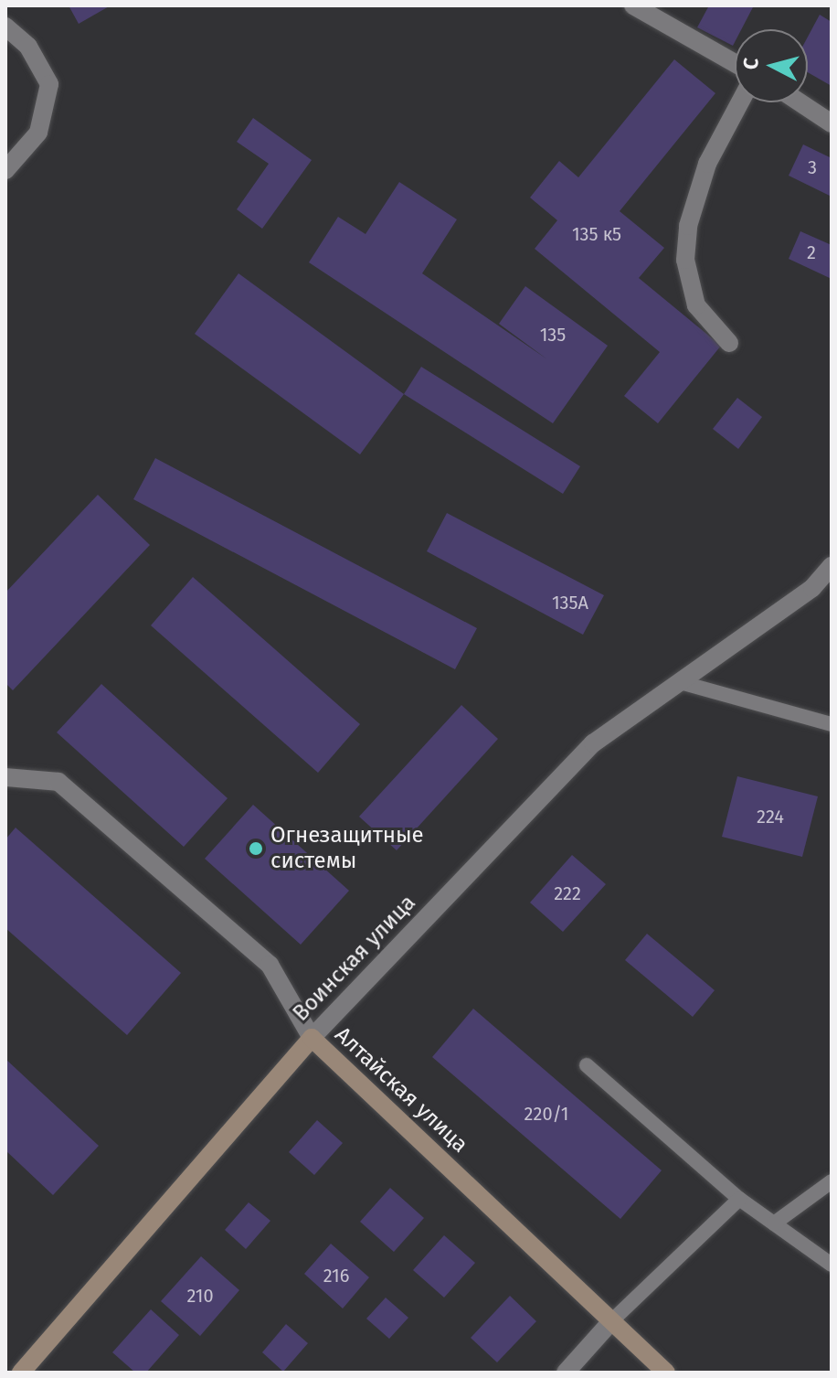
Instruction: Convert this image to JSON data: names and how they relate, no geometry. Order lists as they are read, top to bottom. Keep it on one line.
{"streets":{"street":["Воинская улица","Алтайская улица"]},"crossings":[["Воинская улица","Алтайская улица"]],"places":["Огнезащитные системы"],"house_numbers":["3","135 к5","2","135","135А","224","222","220/1","216","210"],"north":"left"}
